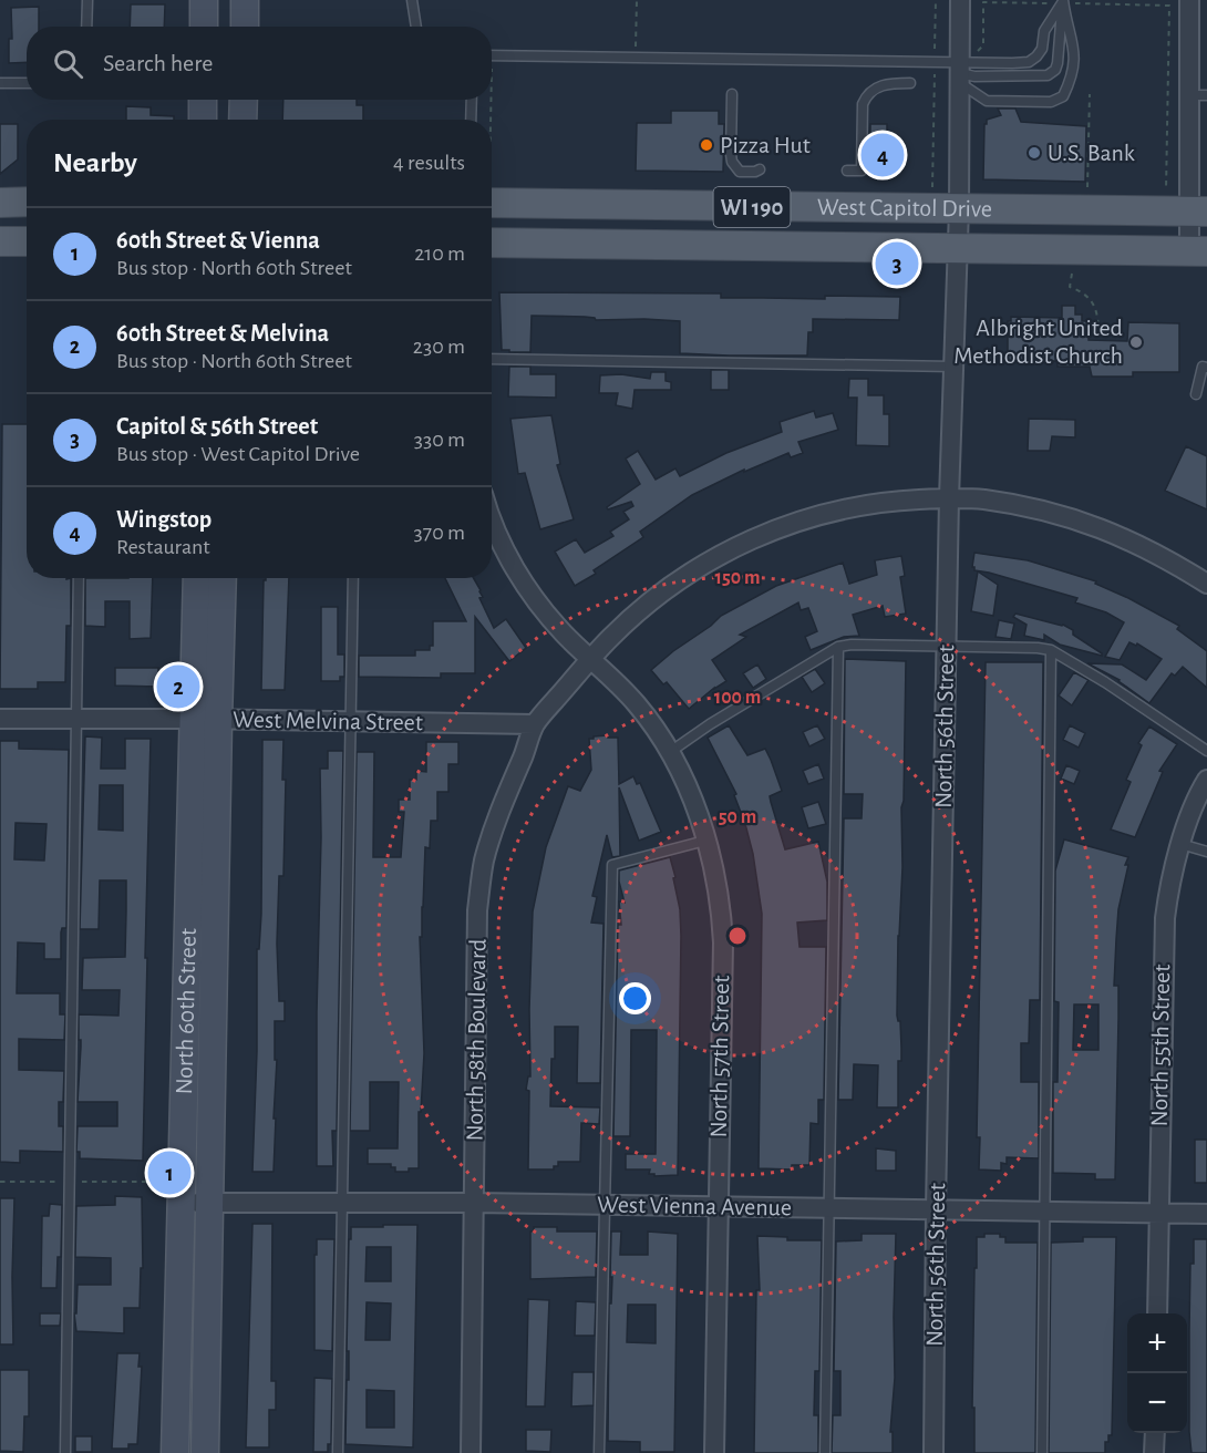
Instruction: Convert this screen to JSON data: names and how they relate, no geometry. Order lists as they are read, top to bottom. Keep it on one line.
{"streets":{"main road":["WI 190","West Capitol Drive","North 60th Street"],"street":["West Melvina Street","North 56th Street","North 58th Boulevard","North 55th Street","North 57th Street","West Vienna Avenue"]},"crossings":[["West Capitol Drive","North 56th Street"],["West Melvina Street","North 60th Street"],["West Melvina Street","North 58th Boulevard"],["North 56th Street","West Vienna Avenue"],["North 60th Street","West Vienna Avenue"],["North 58th Boulevard","North 57th Street"],["North 58th Boulevard","West Vienna Avenue"],["North 55th Street","West Vienna Avenue"],["North 57th Street","West Vienna Avenue"]],"places":["Pizza Hut","U.S. Bank","Albright United Methodist Church"],"page":{"search":"Search here","heading":["Nearby","4 results"],"pins":["4","3","2","1"],"list":[{"mark":"1","name":"60th Street & Vienna","note":"Bus stop · North 60th Street","value":"210 m"},{"mark":"2","name":"60th Street & Melvina","note":"Bus stop · North 60th Street","value":"230 m"},{"mark":"3","name":"Capitol & 56th Street","note":"Bus stop · West Capitol Drive","value":"330 m"},{"mark":"4","name":"Wingstop","note":"Restaurant","value":"370 m"}],"map_buttons":["+","−"]},"rings":["150 m","100 m","50 m"]}
